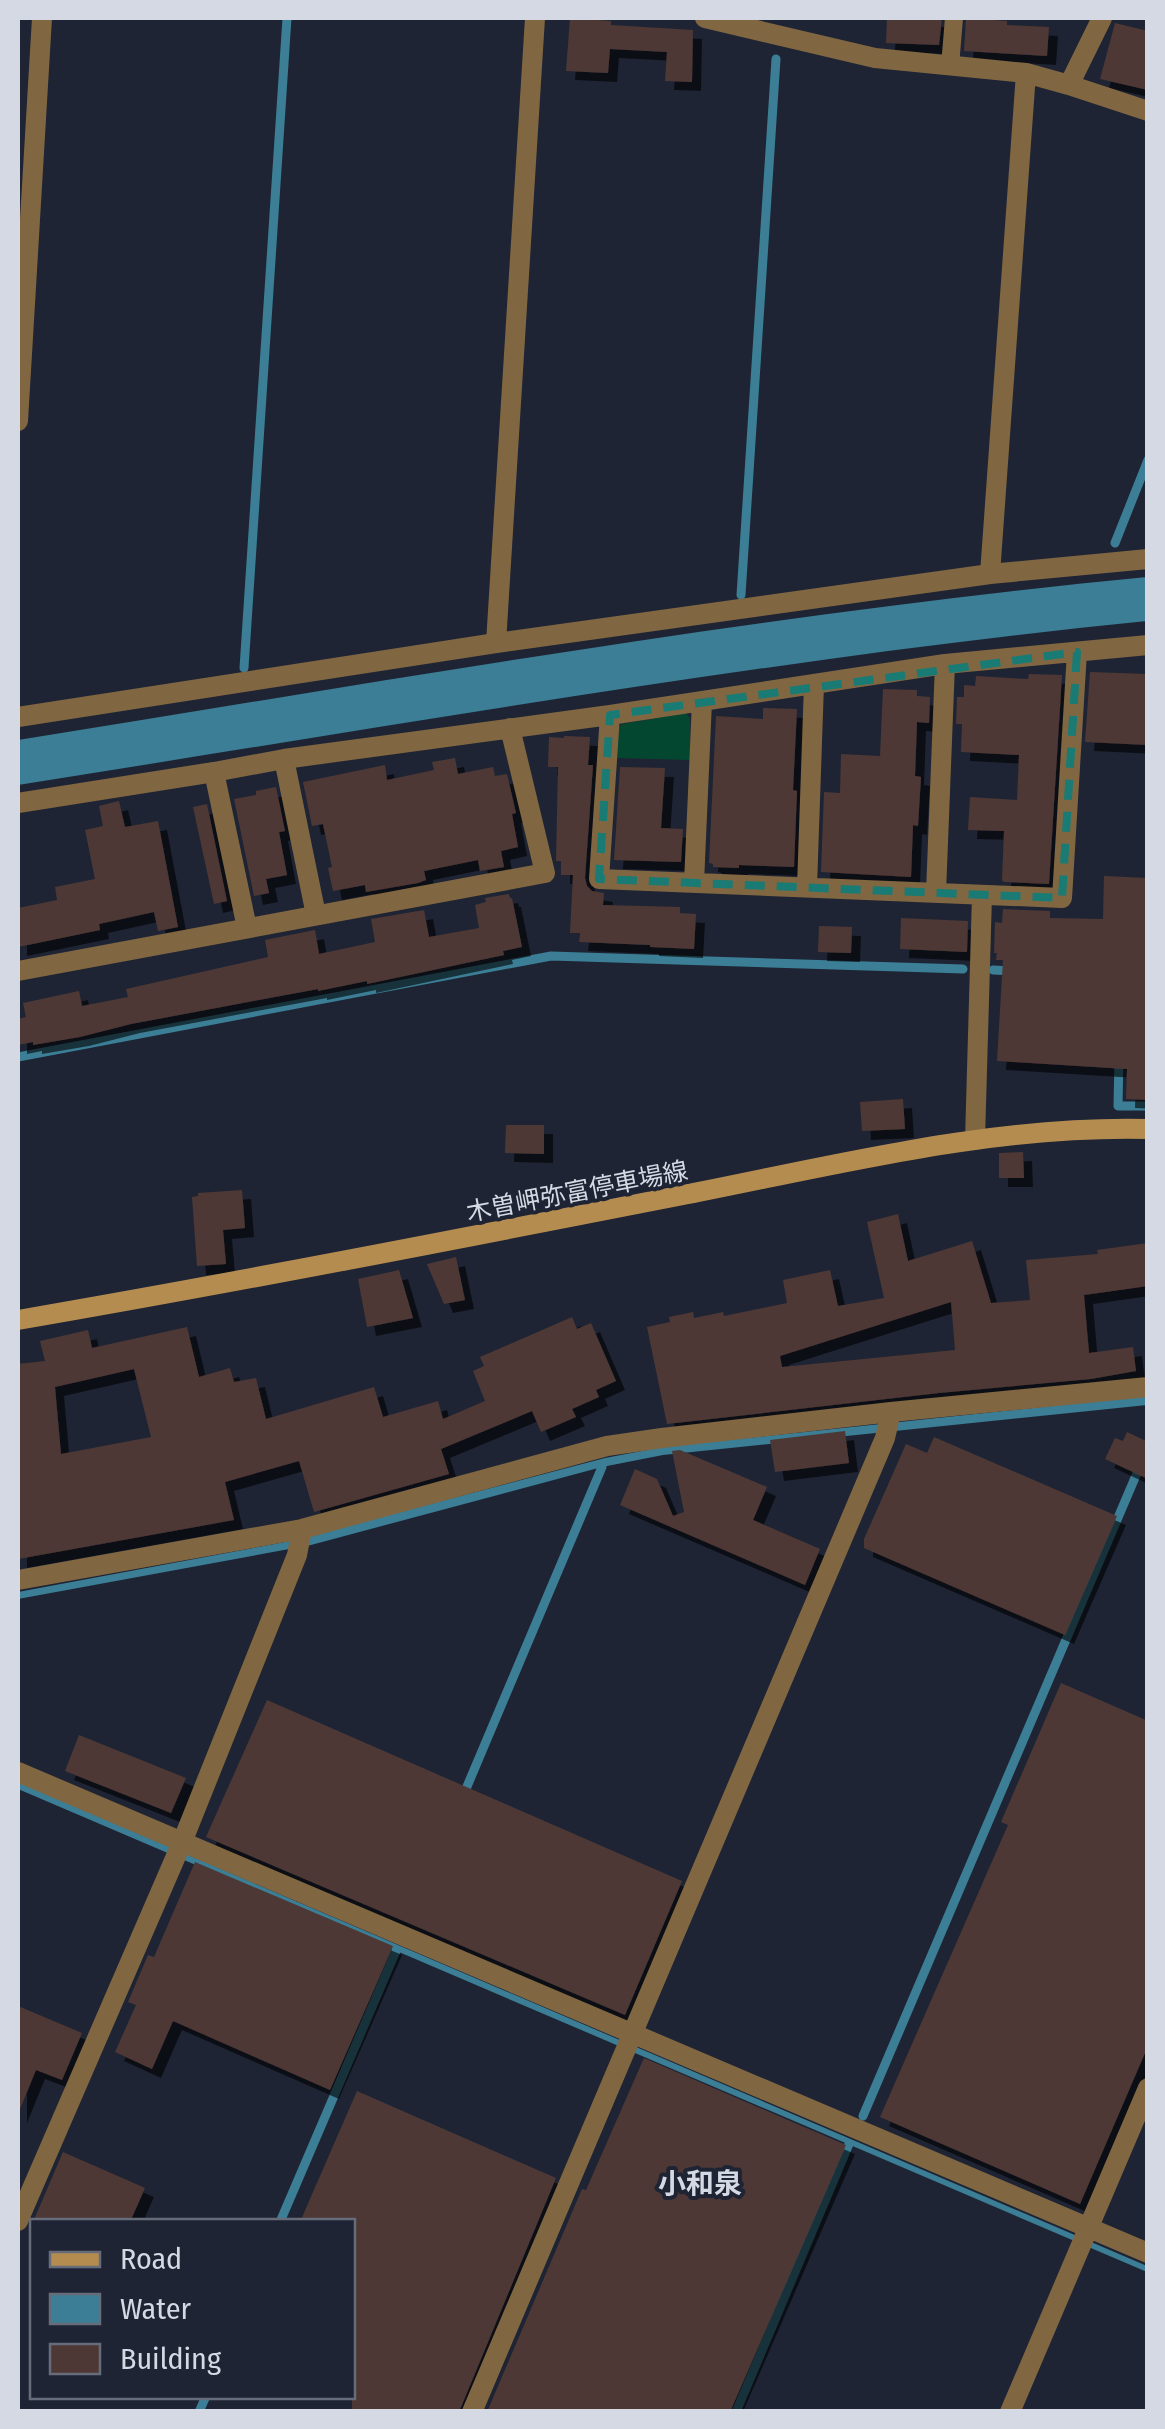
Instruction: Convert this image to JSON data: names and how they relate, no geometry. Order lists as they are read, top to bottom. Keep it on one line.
{"streets":{"main road":["木曽岬弥富停車場線"]},"districts":["小和泉"],"legend":["Road","Water","Building"]}
